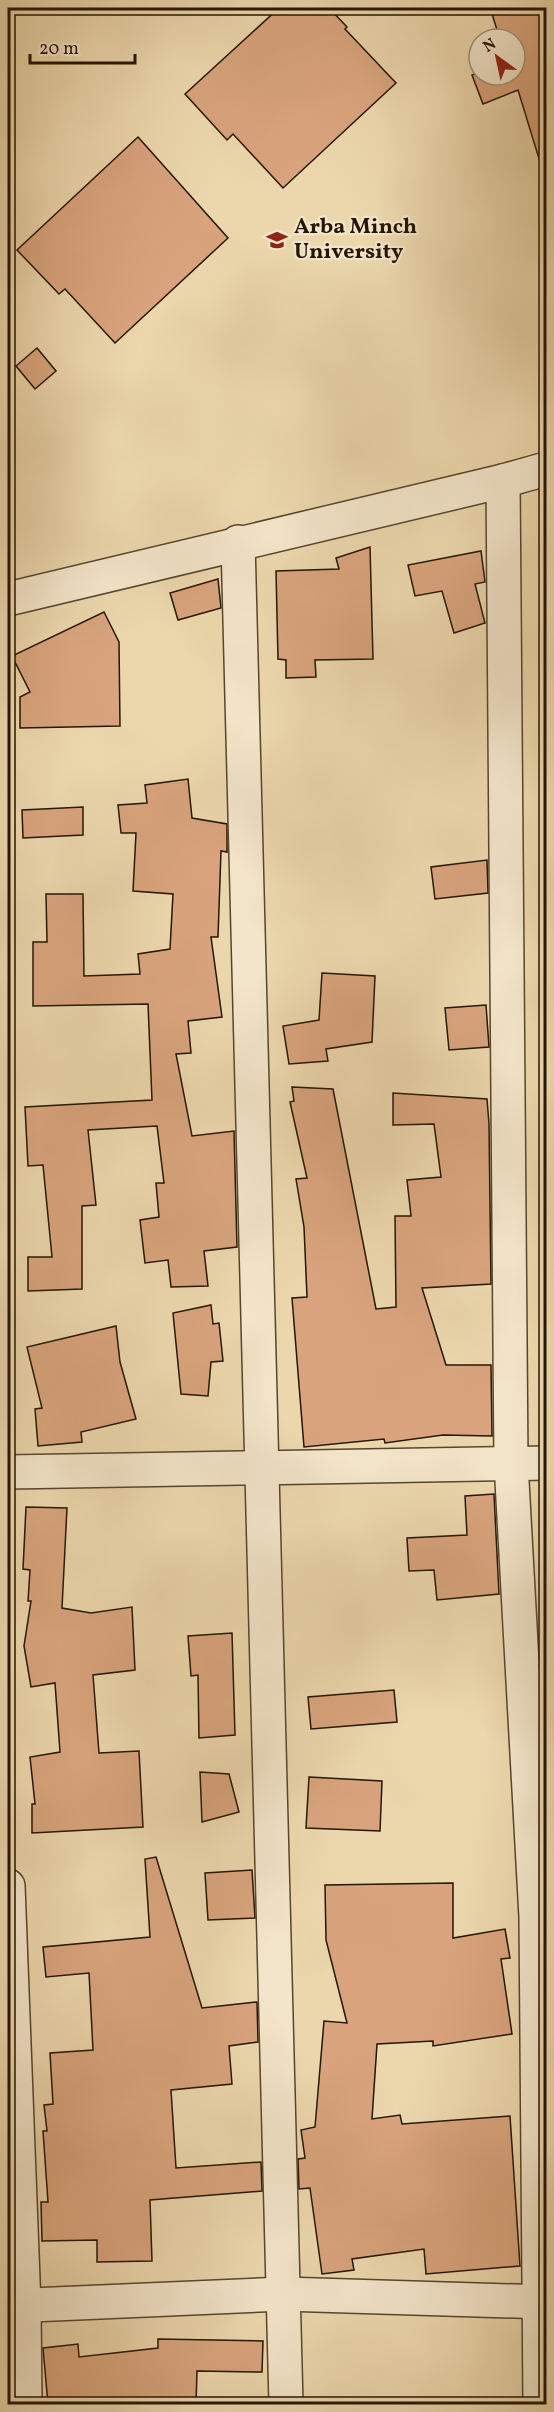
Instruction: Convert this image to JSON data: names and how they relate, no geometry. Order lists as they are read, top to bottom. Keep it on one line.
{"places":{"school or university":["Arba Minch University"]},"scale_bar":"20 m","north":"top left"}
